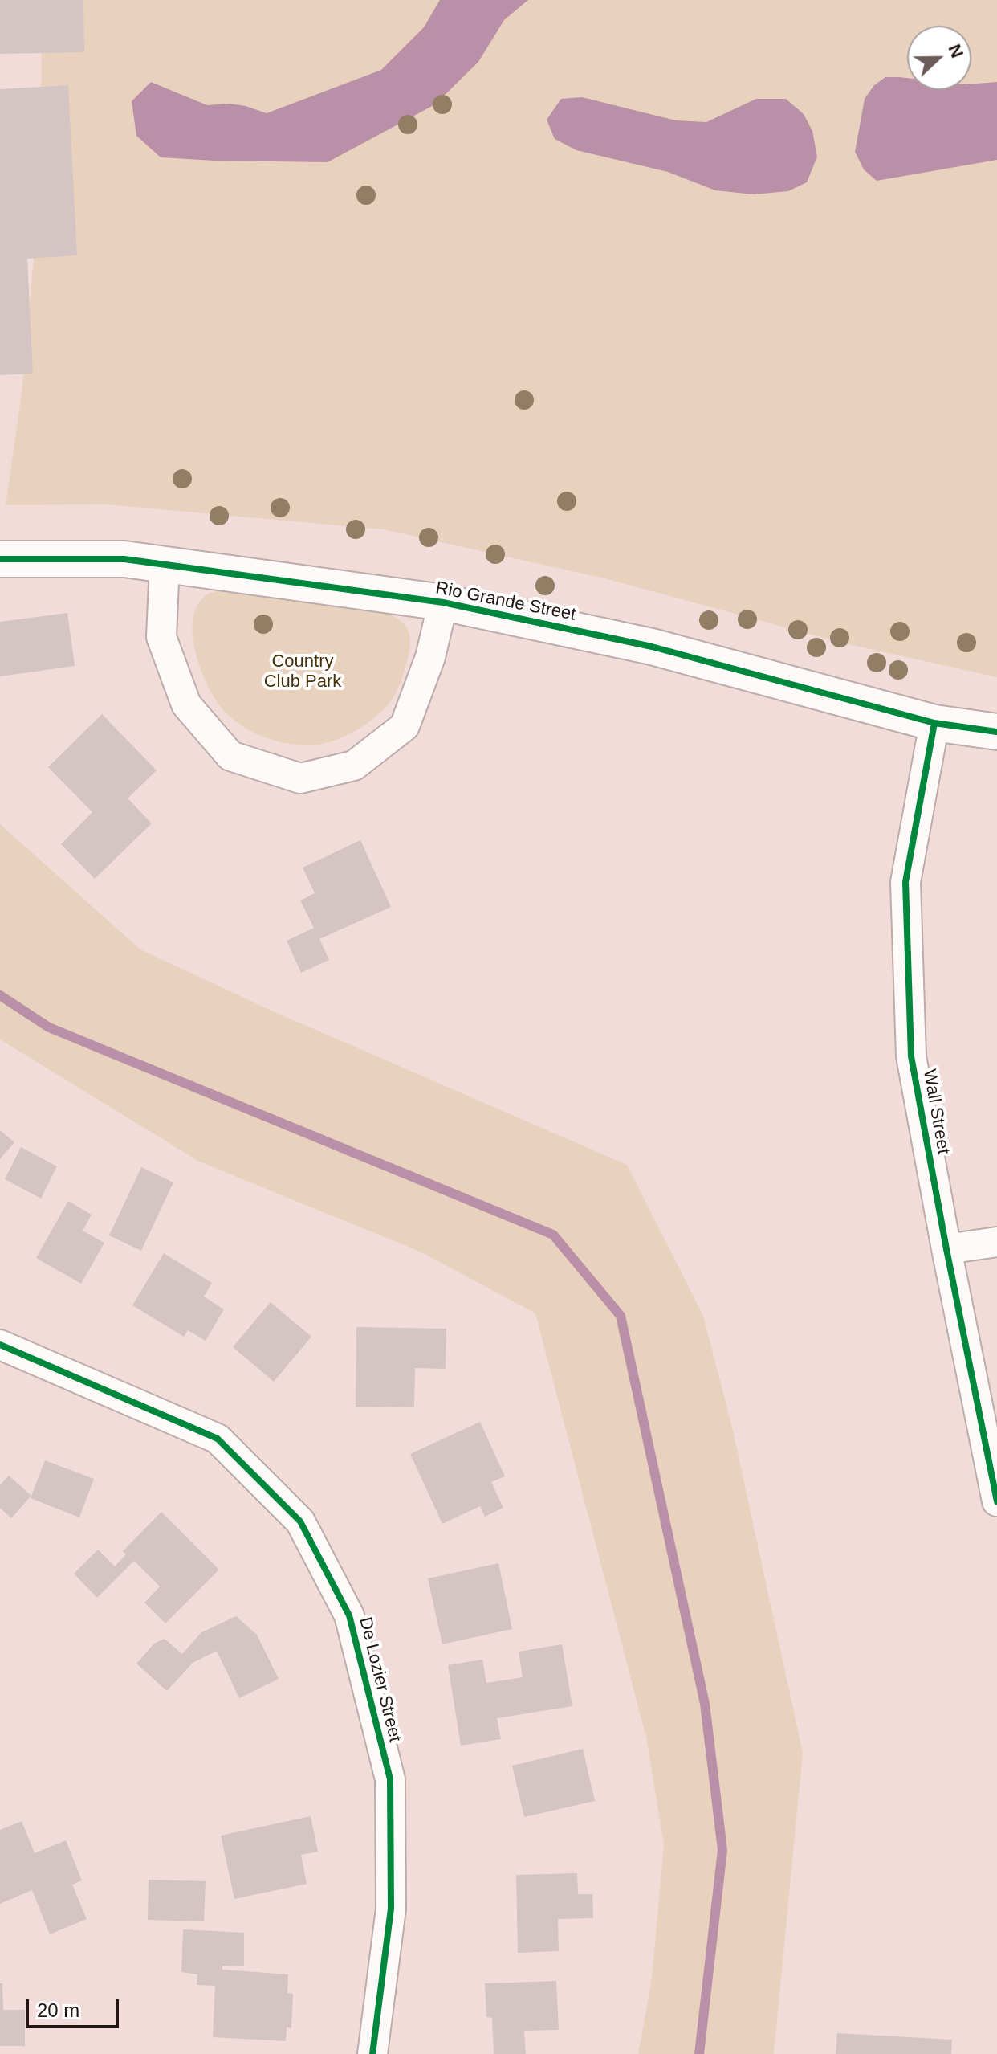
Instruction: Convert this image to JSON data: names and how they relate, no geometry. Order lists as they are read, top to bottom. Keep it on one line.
{"streets":{"street":["Rio Grande Street","Wall Street","De Lozier Street"]},"crossings":[["Rio Grande Street","Wall Street"]],"parks":["Country Club Park"],"scale_bar":"20 m","north":"right"}
